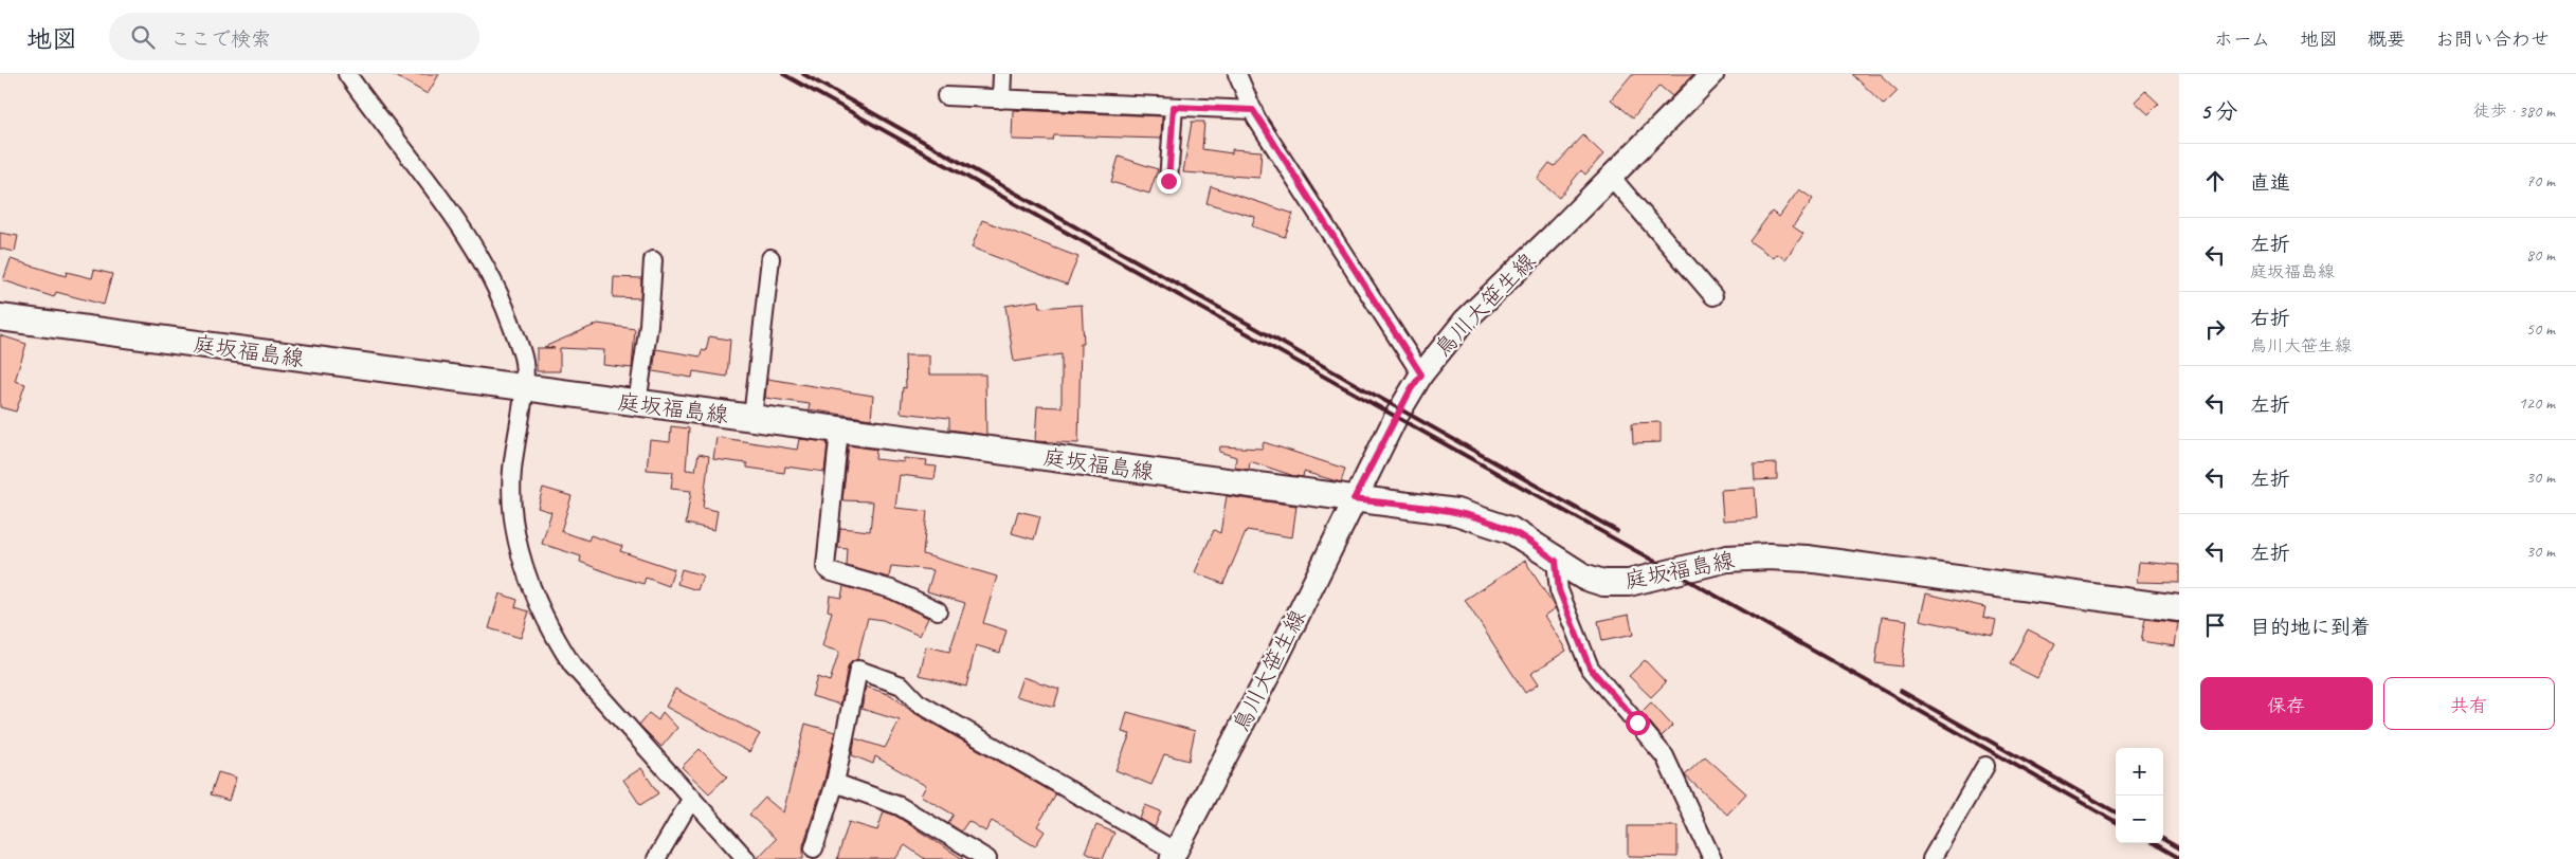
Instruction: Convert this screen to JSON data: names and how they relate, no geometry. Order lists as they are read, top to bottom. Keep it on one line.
{"streets":{"main road":["庭坂福島線"],"street":["鳥川大笹生線"]},"crossings":[["鳥川大笹生線","庭坂福島線"]],"page":{"header":"地図","search":"ここで検索","nav":["ホーム","地図","概要","お問い合わせ"],"heading":["5 分","徒歩 · 380 m"],"list":[["直進","70 m"],["左折","庭坂福島線","80 m"],["右折","鳥川大笹生線","50 m"],["左折","120 m"],["左折","30 m"],["左折","30 m"],"目的地に到着"],"buttons":["保存","共有"],"map_buttons":["+","−"]}}
